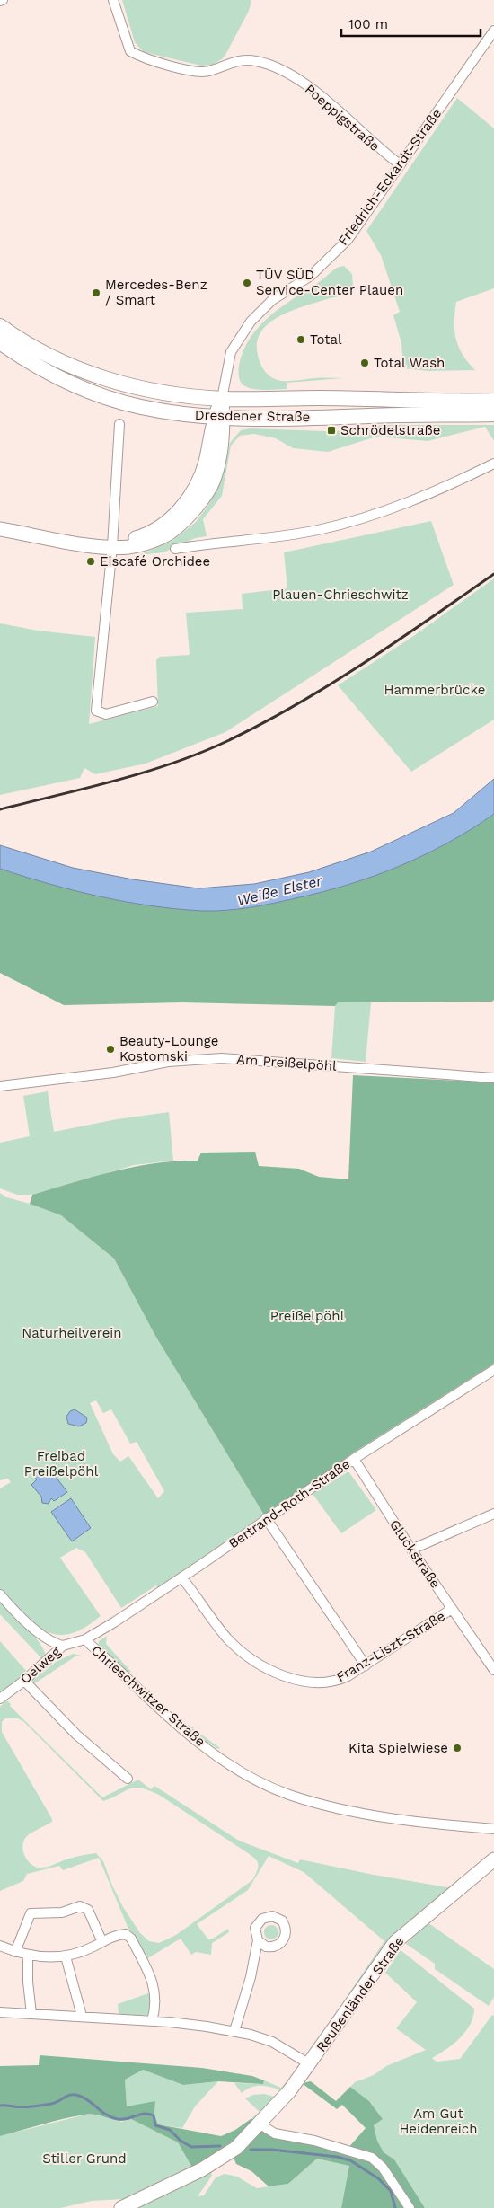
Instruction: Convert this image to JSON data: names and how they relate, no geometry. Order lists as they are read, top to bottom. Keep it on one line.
{"streets":{"main road":["Dresdener Straße"],"street":["Poeppigstraße","Friedrich-Eckardt-Straße","Am Preißelpöhl","Bertrand-Roth-Straße","Gluckstraße","Franz-Liszt-Straße","Oelweg","Chrieschwitzer Straße","Reußenländer Straße"]},"crossings":[["Poeppigstraße","Friedrich-Eckardt-Straße"],["Bertrand-Roth-Straße","Gluckstraße"],["Bertrand-Roth-Straße","Franz-Liszt-Straße"],["Bertrand-Roth-Straße","Oelweg"],["Bertrand-Roth-Straße","Chrieschwitzer Straße"],["Gluckstraße","Franz-Liszt-Straße"],["Oelweg","Chrieschwitzer Straße"]],"water":["Weiße Elster"],"parks":["Plauen-Chrieschwitz","Hammerbrücke","Preißelpöhl","Naturheilverein","Freibad Preißelpöhl","Am Gut Heidenreich","Stiller Grund"],"places":{"other":["TÜV SÜD Service-Center Plauen","Mercedes-Benz / Smart","Total","Total Wash","Eiscafé Orchidee","Beauty-Lounge Kostomski","Kita Spielwiese"],"transit":["Schrödelstraße"]},"scale_bar":"100 m"}
